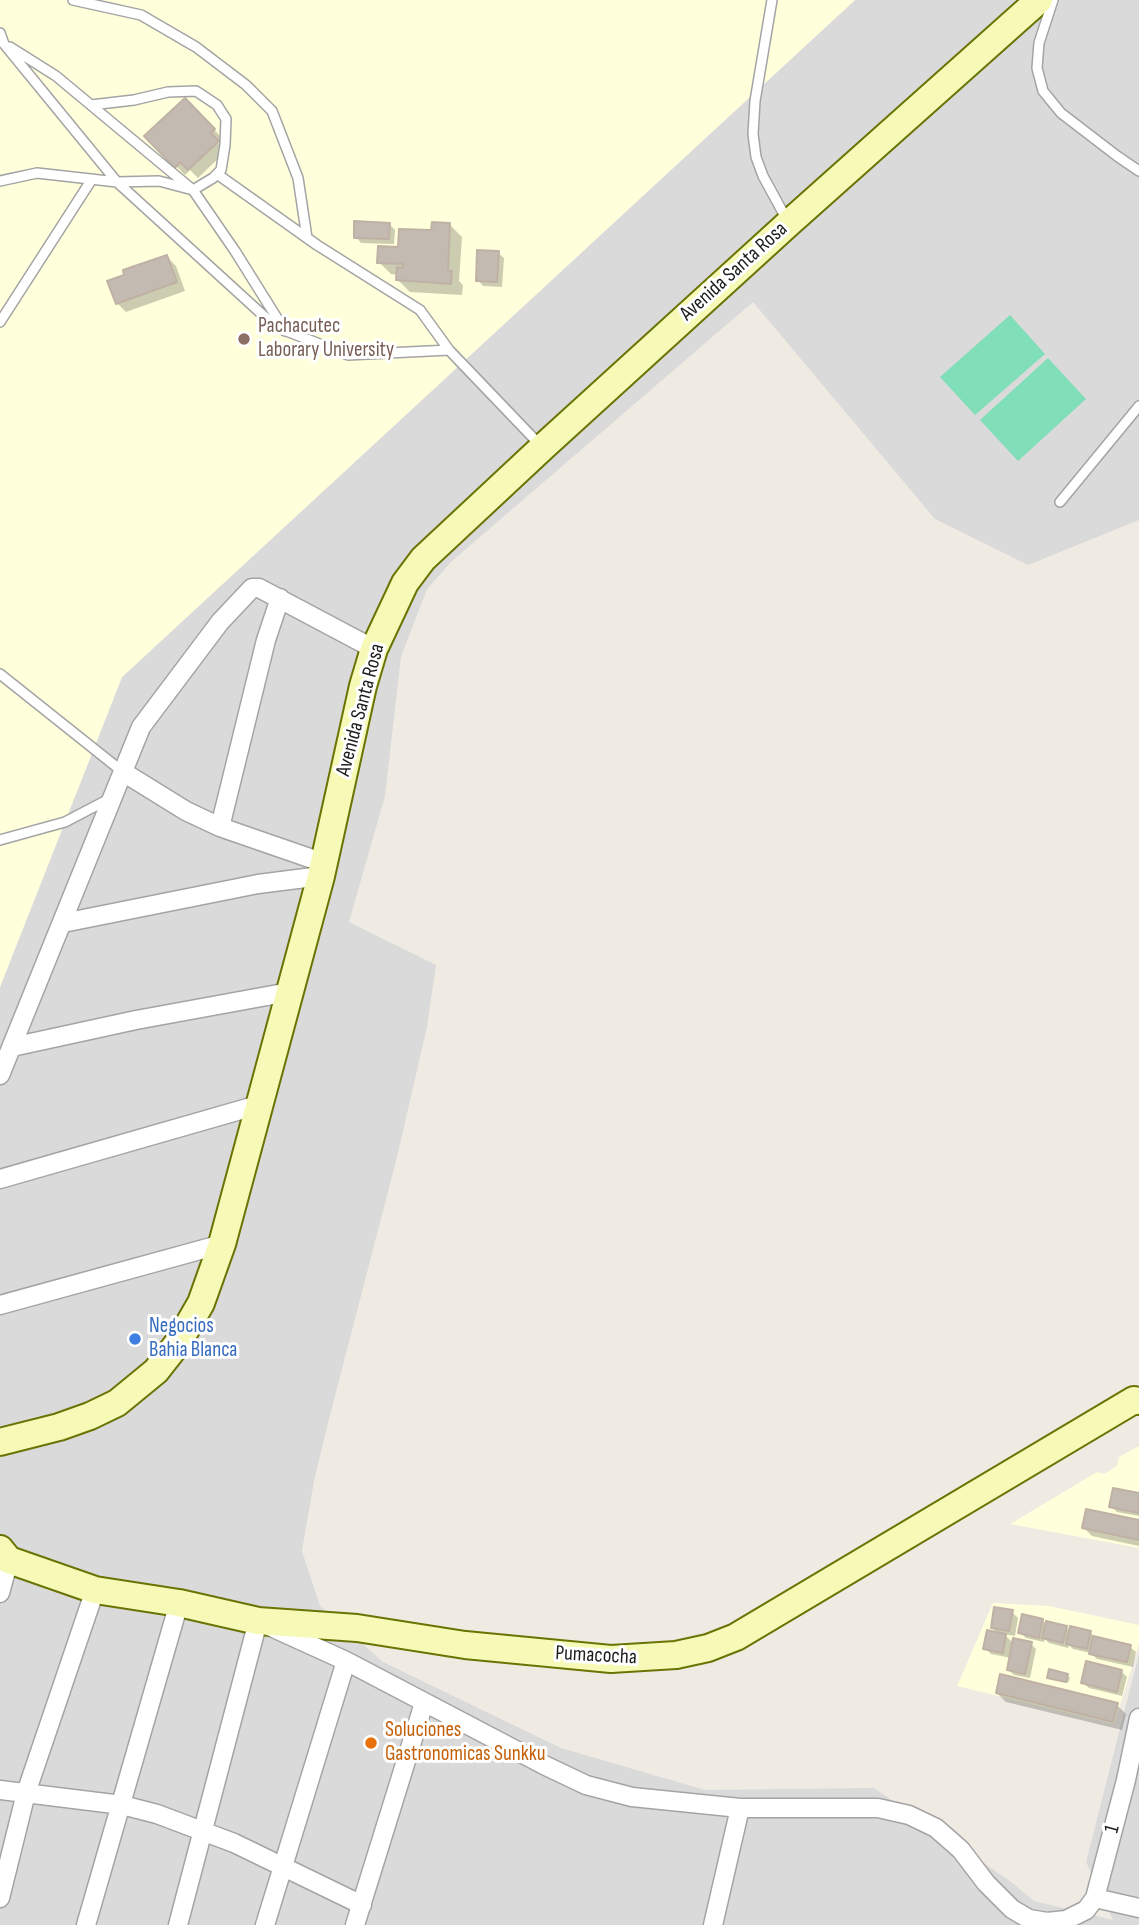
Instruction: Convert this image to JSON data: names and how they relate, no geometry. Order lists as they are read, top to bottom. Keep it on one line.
{"streets":{"street":["Avenida Santa Rosa","Pumacocha","1"]},"places":["Pachacutec Laborary University","Negocios Bahia Blanca","Soluciones Gastronomicas Sunkku"]}
